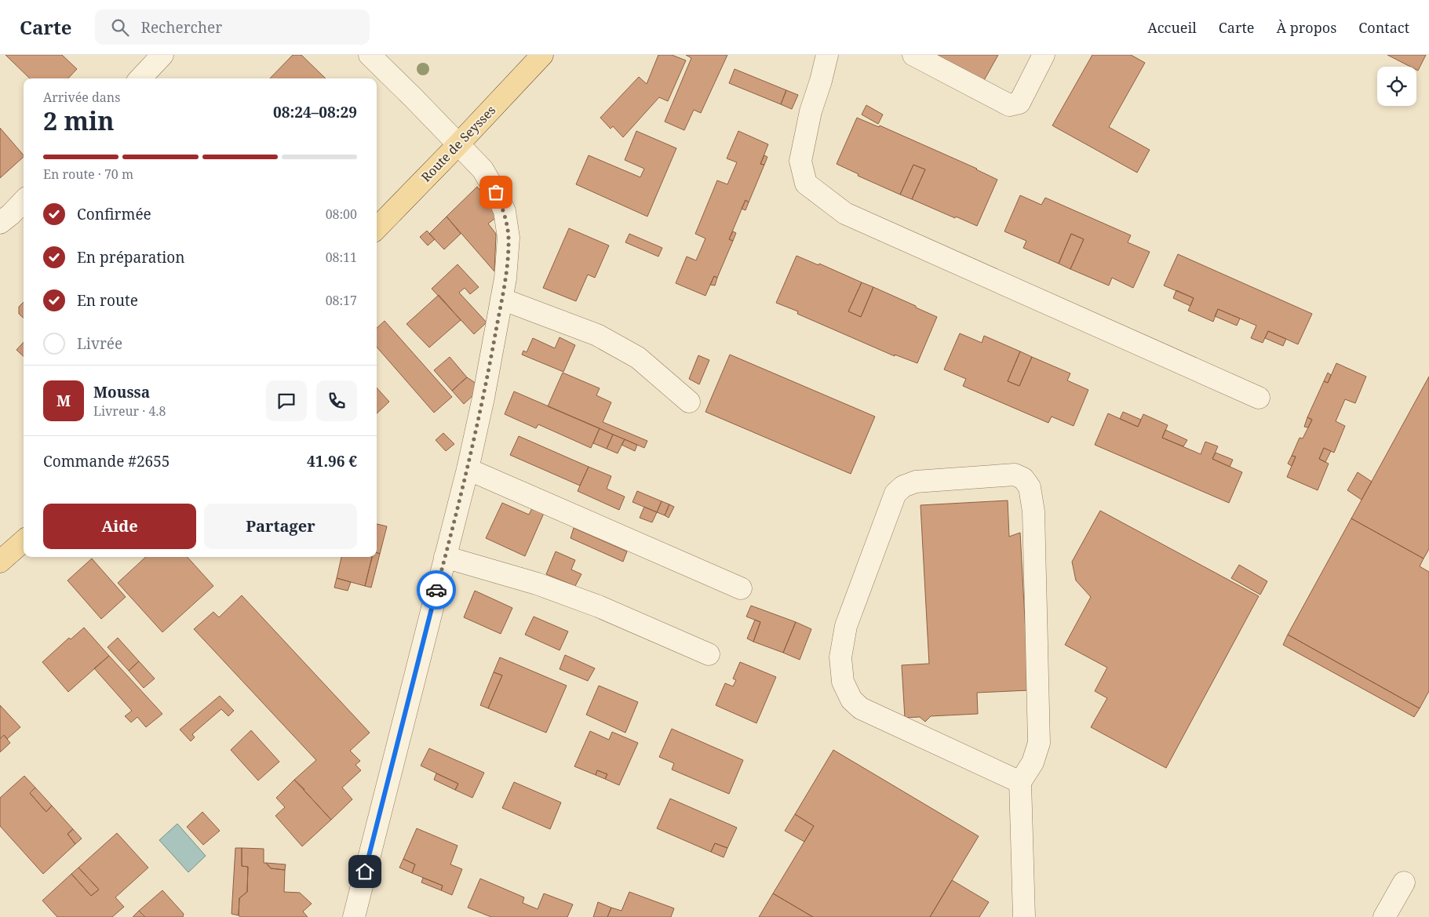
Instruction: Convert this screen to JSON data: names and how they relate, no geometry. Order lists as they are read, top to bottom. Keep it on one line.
{"streets":{"main road":["Route de Seysses"]},"page":{"header":"Carte","search":"Rechercher","nav":["Accueil","Carte","À propos","Contact"],"heading":["2 min","Arrivée dans","08:24–08:29"],"panel":["Moussa","Livreur · 4.8","Commande #2655","41.96 €"],"bar":"En route · 70 m","list":[["Confirmée","08:00"],["En préparation","08:11"],["En route","08:17"],"Livrée"],"round":"M","buttons":["Aide","Partager"]}}
